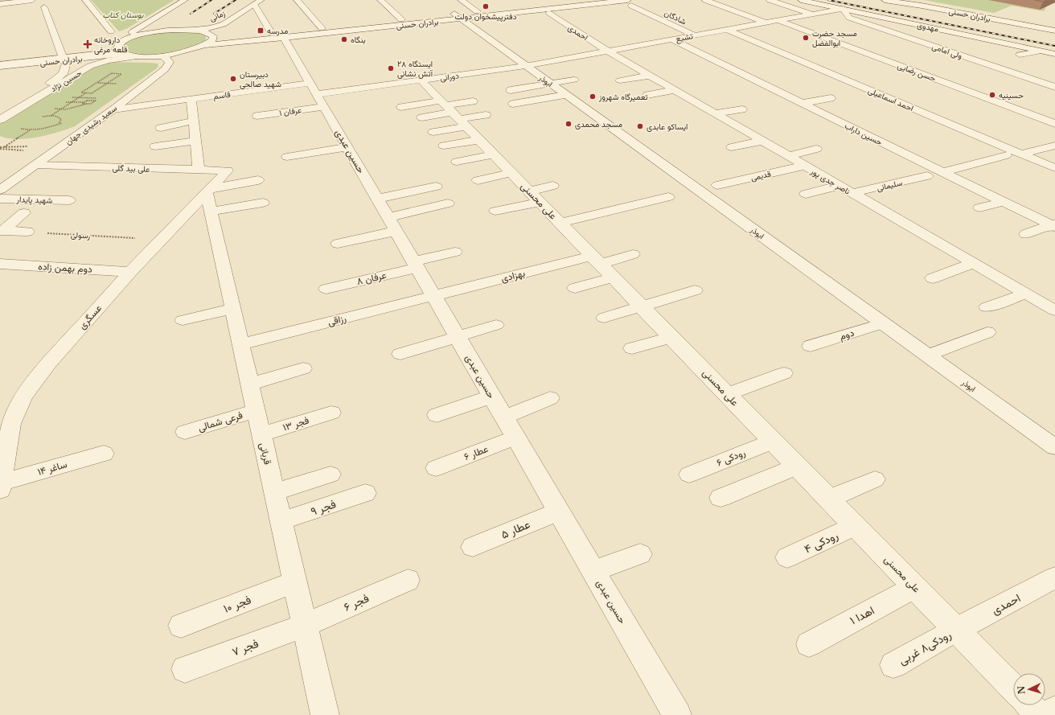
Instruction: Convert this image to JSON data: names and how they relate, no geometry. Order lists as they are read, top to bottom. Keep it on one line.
{"streets":{"street":["برادران حسنی","زمانی","شادگان","مهدوی","احمدی","تشیع","ولی امامی","حسن رضایی","دورانی","حسین نژاد","ابوذر","قاسم","احمد اسماعیلی","عرفان ۱","سعید رشیدی جهان","حسین داراب","حسین عبدی","علی بید گلی","قدیمی","ناصر جدی پور","سلیمانی","شهید پایدار","علی محسنی","دوم بهمن زاده","بهزادی","عرفان ۸","عسگری","رزاقی","دوم","فرعی شمالی","فجر ۱۳","عطار ۶","قربانی","رودکی ۶","ساغر ۱۴","فجر ۹","عطار ۵","رودکی ۴","فجر ۶","فجر ۱۰","اهدا ۱","فجر ۷","رودکی۸ غربی"],"path":["رسولی"]},"crossings":[["برادران حسنی","زمانی"],["برادران حسنی","شادگان"],["برادران حسنی","حسین نژاد"],["برادران حسنی","ابوذر"],["برادران حسنی","سعید رشیدی جهان"],["برادران حسنی","حسین عبدی"],["زمانی","حسین عبدی"],["شادگان","تشیع"],["مهدوی","تشیع"],["احمدی","تشیع"],["احمدی","ناصر جدی پور"],["احمدی","علی محسنی"],["احمدی","رودکی۸ غربی"],["تشیع","حسن رضایی"],["تشیع","دورانی"],["تشیع","ابوذر"],["تشیع","احمد اسماعیلی"],["تشیع","حسین داراب"],["تشیع","ناصر جدی پور"],["دورانی","ابوذر"],["دورانی","قاسم"],["دورانی","عرفان ۱"],["دورانی","حسین عبدی"],["دورانی","علی محسنی"],["ابوذر","دوم"],["قاسم","عرفان ۱"],["قاسم","سعید رشیدی جهان"],["قاسم","حسین عبدی"],["عرفان ۱","حسین عبدی"],["سعید رشیدی جهان","علی بید گلی"],["حسین عبدی","بهزادی"],["حسین عبدی","عرفان ۸"],["حسین عبدی","رزاقی"],["حسین عبدی","عطار ۶"],["حسین عبدی","عطار ۵"],["علی بید گلی","عسگری"],["قدیمی","ناصر جدی پور"],["ناصر جدی پور","سلیمانی"],["علی محسنی","بهزادی"],["علی محسنی","رودکی ۶"],["علی محسنی","رودکی ۴"],["علی محسنی","اهدا ۱"],["علی محسنی","رودکی۸ غربی"],["رسولی","عسگری"],["دوم بهمن زاده","عسگری"],["بهزادی","رزاقی"],["عسگری","قربانی"],["عسگری","ساغر ۱۴"],["رزاقی","قربانی"],["فرعی شمالی","قربانی"],["فجر ۱۳","قربانی"],["قربانی","فجر ۹"],["قربانی","فجر ۶"],["قربانی","فجر ۱۰"],["قربانی","فجر ۷"],["فجر ۶","فجر ۷"]],"parks":["بوستان کتاب"],"places":{"other":["دفترپیشخوان دولت","مسجد حضرت ابوالفضل","بنگاه","ایستگاه ۲۸ آتش نشانی","دبیرستان شهید صالحی","حسینیه","تعمیرگاه شهروز","مسجد محمدی","ایساکو عابدی"],"transit":["مدرسه"],"health":["داروخانه قلعه مرغی"]},"north":"left"}
